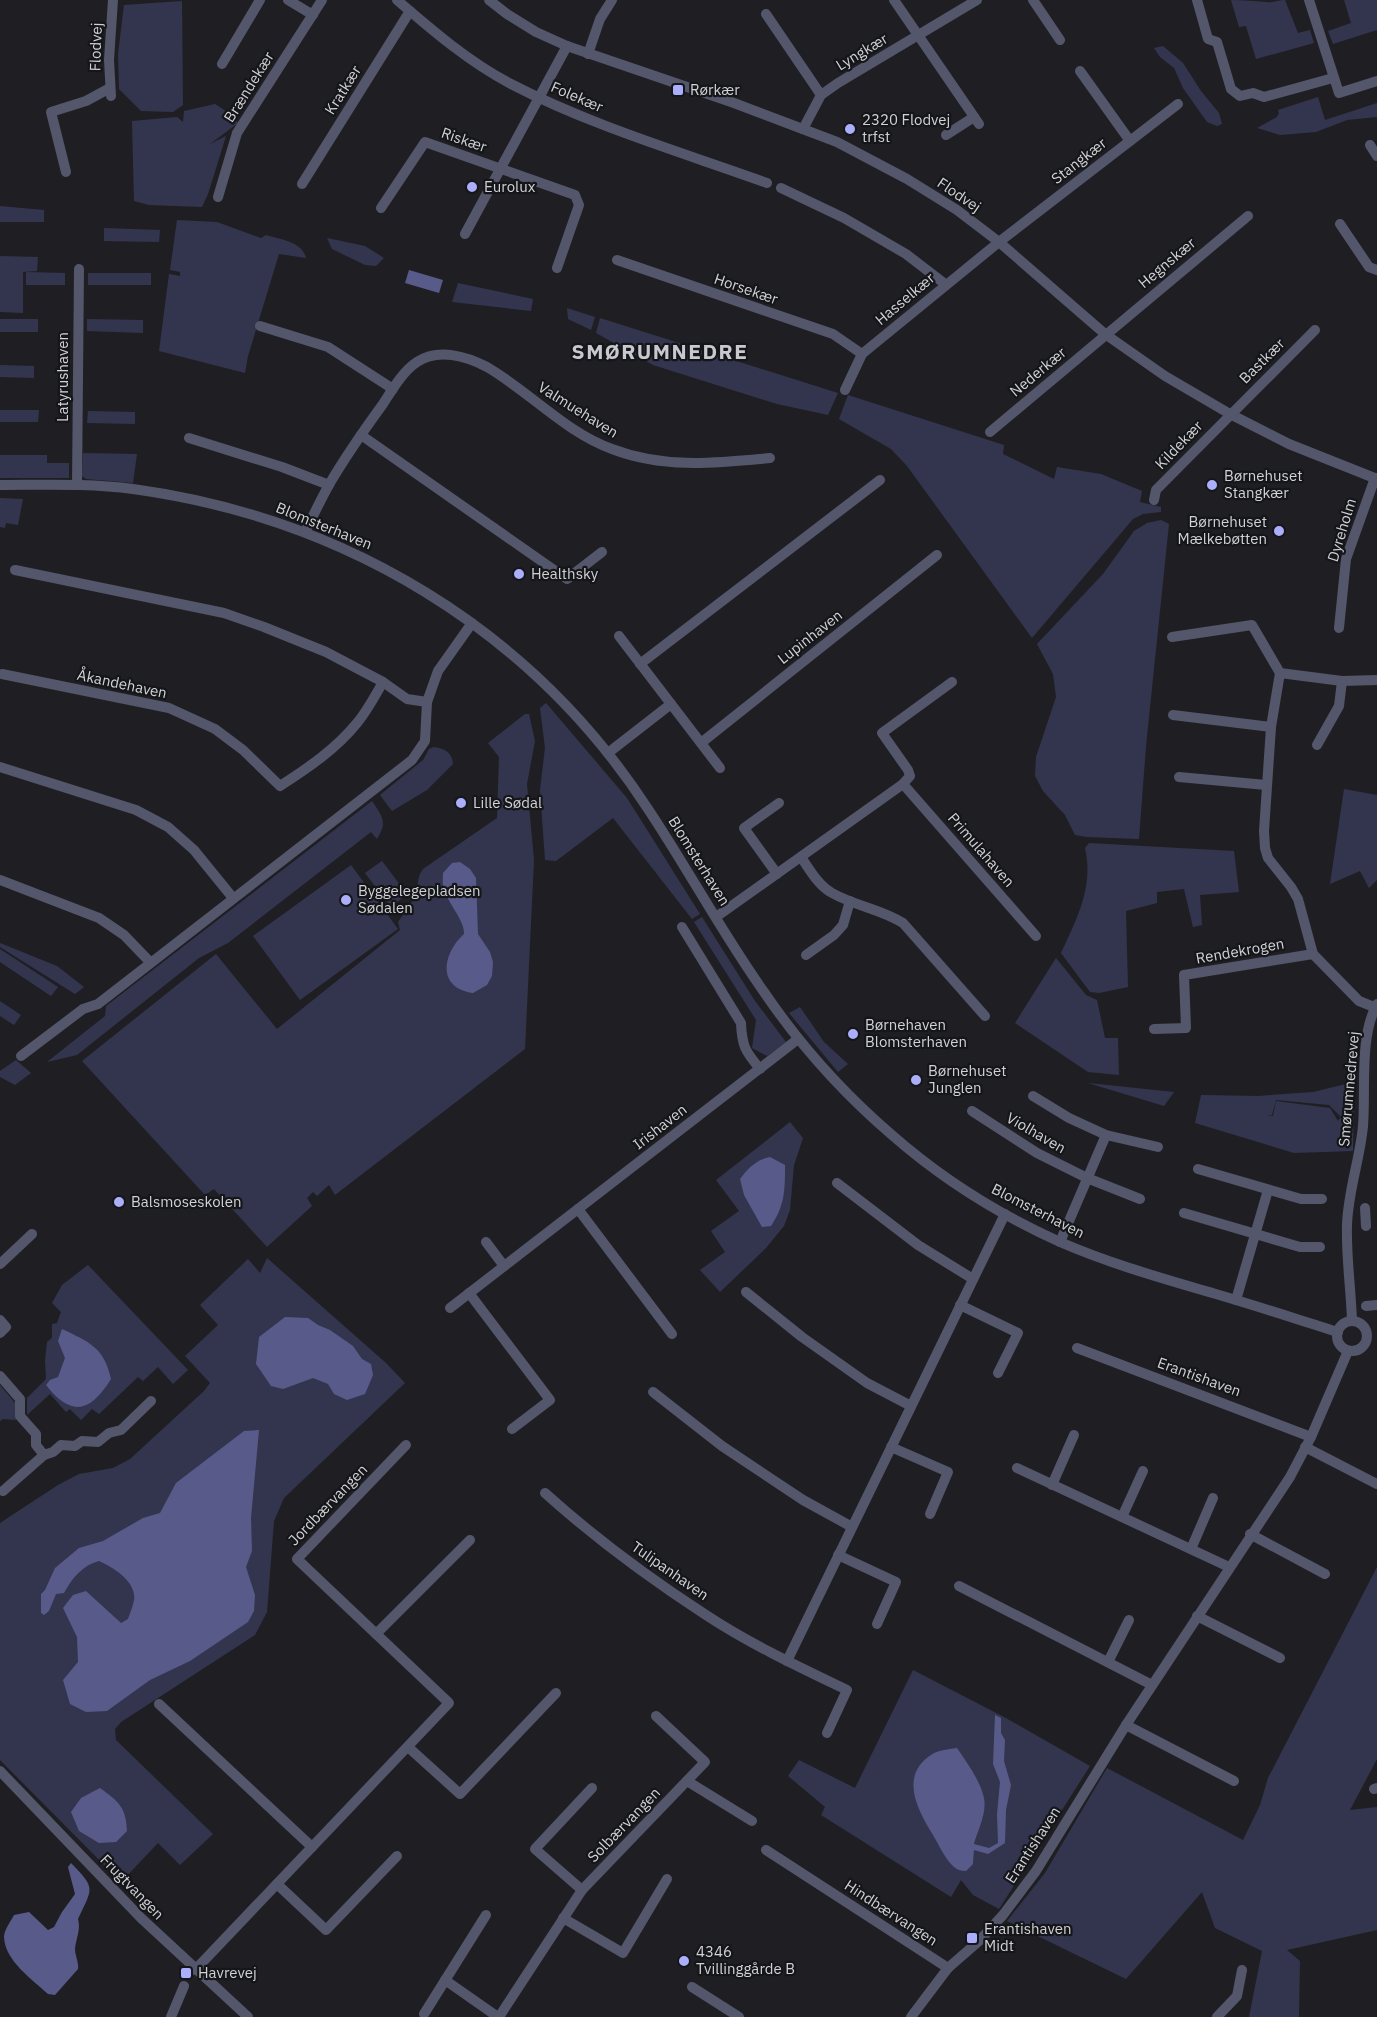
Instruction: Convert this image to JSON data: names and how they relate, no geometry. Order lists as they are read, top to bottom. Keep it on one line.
{"streets":{"street":["Flodvej","Lyngkær","Brændekær","Kratkær","Folekær","Riskær","Stangkær","Hegnskær","Horsekær","Hasselkær","Bastkær","Nederkær","Latyrushaven","Valmuehaven","Kildekær","Blomsterhaven","Dyreholm","Lupinhaven","Åkandehaven","Primulahaven","Rendekrogen","Smørumnedrevej","Irishaven","Violhaven","Erantishaven","Jordbærvangen","Tulipanhaven","Solbærvangen","Frugtvangen","Hindbærvangen"]},"crossings":[["Flodvej","Riskær"],["Flodvej","Stangkær"],["Flodvej","Hegnskær"],["Flodvej","Hasselkær"],["Flodvej","Bastkær"],["Flodvej","Nederkær"],["Flodvej","Kildekær"],["Flodvej","Dyreholm"],["Kratkær","Folekær"],["Folekær","Riskær"],["Stangkær","Hasselkær"],["Hegnskær","Nederkær"],["Horsekær","Hasselkær"],["Bastkær","Kildekær"],["Latyrushaven","Blomsterhaven"],["Valmuehaven","Blomsterhaven"],["Blomsterhaven","Smørumnedrevej"],["Blomsterhaven","Irishaven"],["Blomsterhaven","Erantishaven"],["Smørumnedrevej","Erantishaven"],["Erantishaven","Hindbærvangen"],["Jordbærvangen","Frugtvangen"]],"districts":["SMØRUMNEDRE"],"places":{"transit":["Rørkær","Erantishaven Midt","Havrevej"],"other":["2320 Flodvej trfst","Eurolux","Børnehuset Stangkær","Børnehuset Mælkebøtten","Healthsky","Lille Sødal","Byggelegepladsen Sødalen","Børnehaven Blomsterhaven","Børnehuset Junglen","Balsmoseskolen","4346 Tvillinggårde B"]}}
